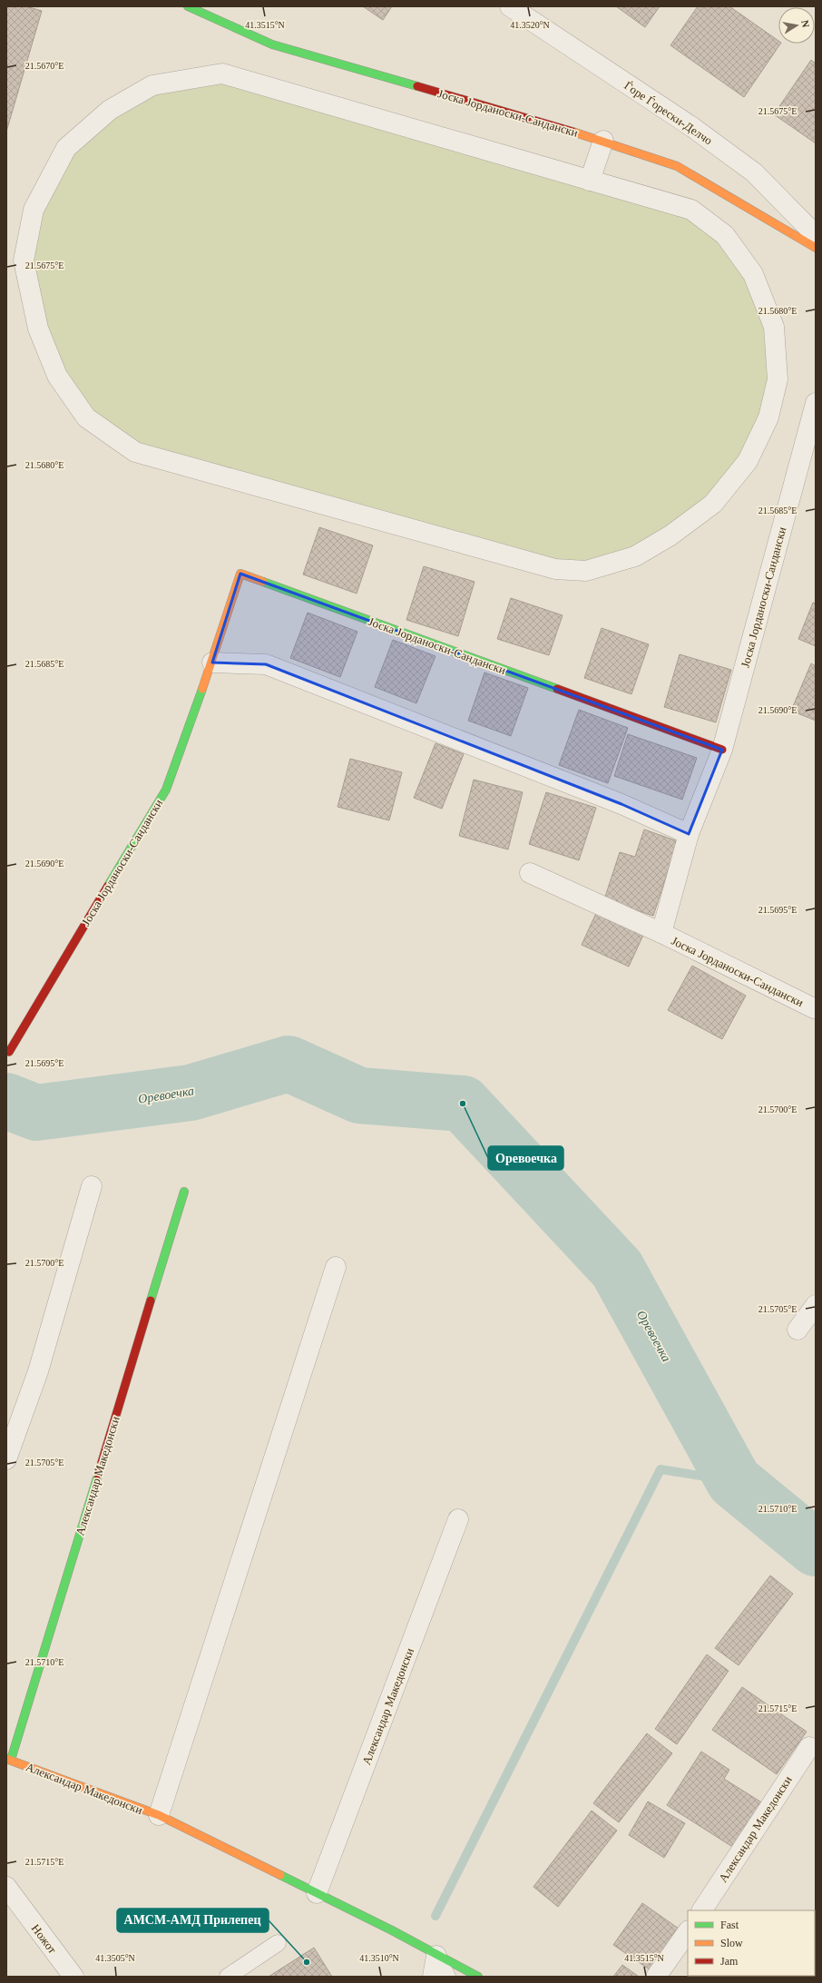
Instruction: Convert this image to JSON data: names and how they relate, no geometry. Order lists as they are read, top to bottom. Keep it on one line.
{"streets":{"street":["Јоска Јорданоски-Сандански","Ѓоре Ѓорески-Делчо","Александар Македонски","Ножот"]},"water":["Оревоечка"],"places":["Оревоечка","АМСМ-АМД Прилепец"],"legend":["Fast","Slow","Jam"],"north":"right","coordinates":["41.3515°N","41.3520°N","21.5670°E","21.5675°E","21.5680°E","21.5685°E","21.5690°E","21.5695°E","21.5700°E","21.5705°E","21.5710°E","21.5715°E","41.3505°N","41.3510°N"]}
